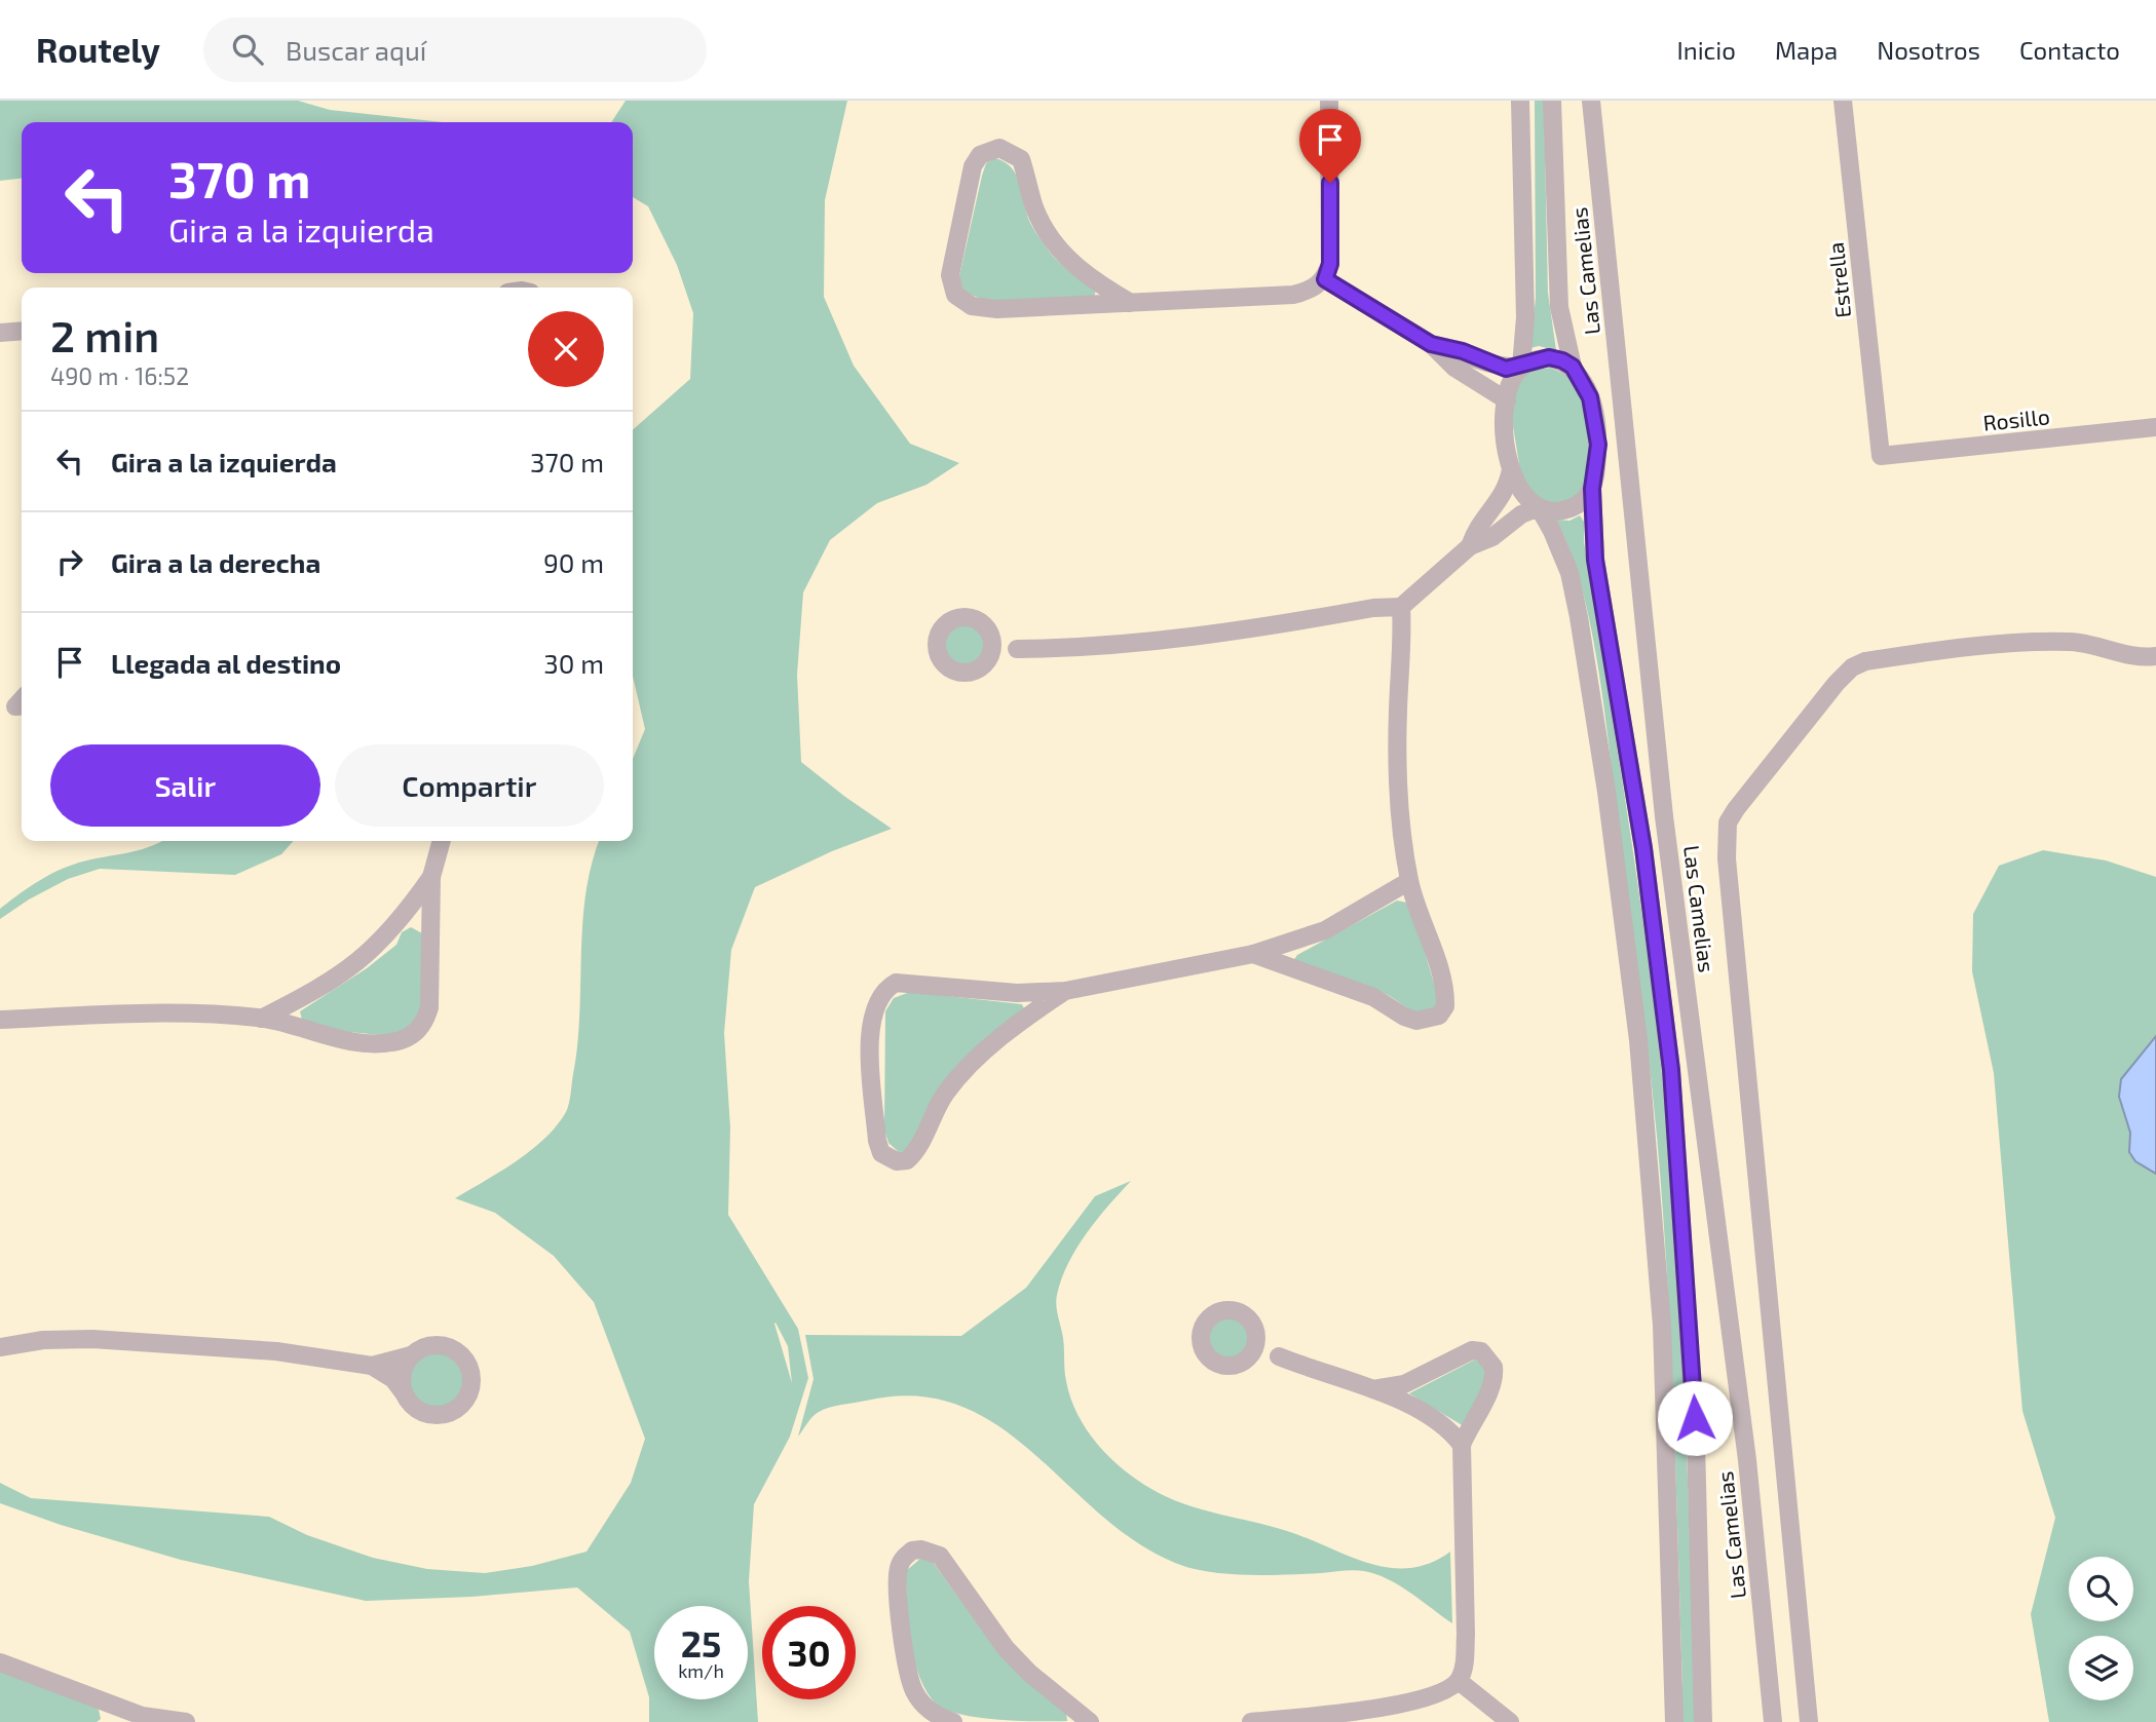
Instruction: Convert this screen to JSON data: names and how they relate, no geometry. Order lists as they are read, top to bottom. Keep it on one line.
{"streets":{"street":["Las Camelias","Estrella","Rosillo"]},"crossings":[["Estrella","Rosillo"]],"page":{"header":"Routely","search":"Buscar aquí","nav":["Inicio","Mapa","Nosotros","Contacto"],"turn":["370 m","Gira a la izquierda"],"heading":["2 min","490 m · 16:52"],"list":[{"name":"Gira a la izquierda","value":"370 m"},{"name":"Gira a la derecha","value":"90 m"},{"name":"Llegada al destino","value":"30 m"}],"buttons":["Salir","Compartir"],"speed":"25 km/h","limit":"30"}}
